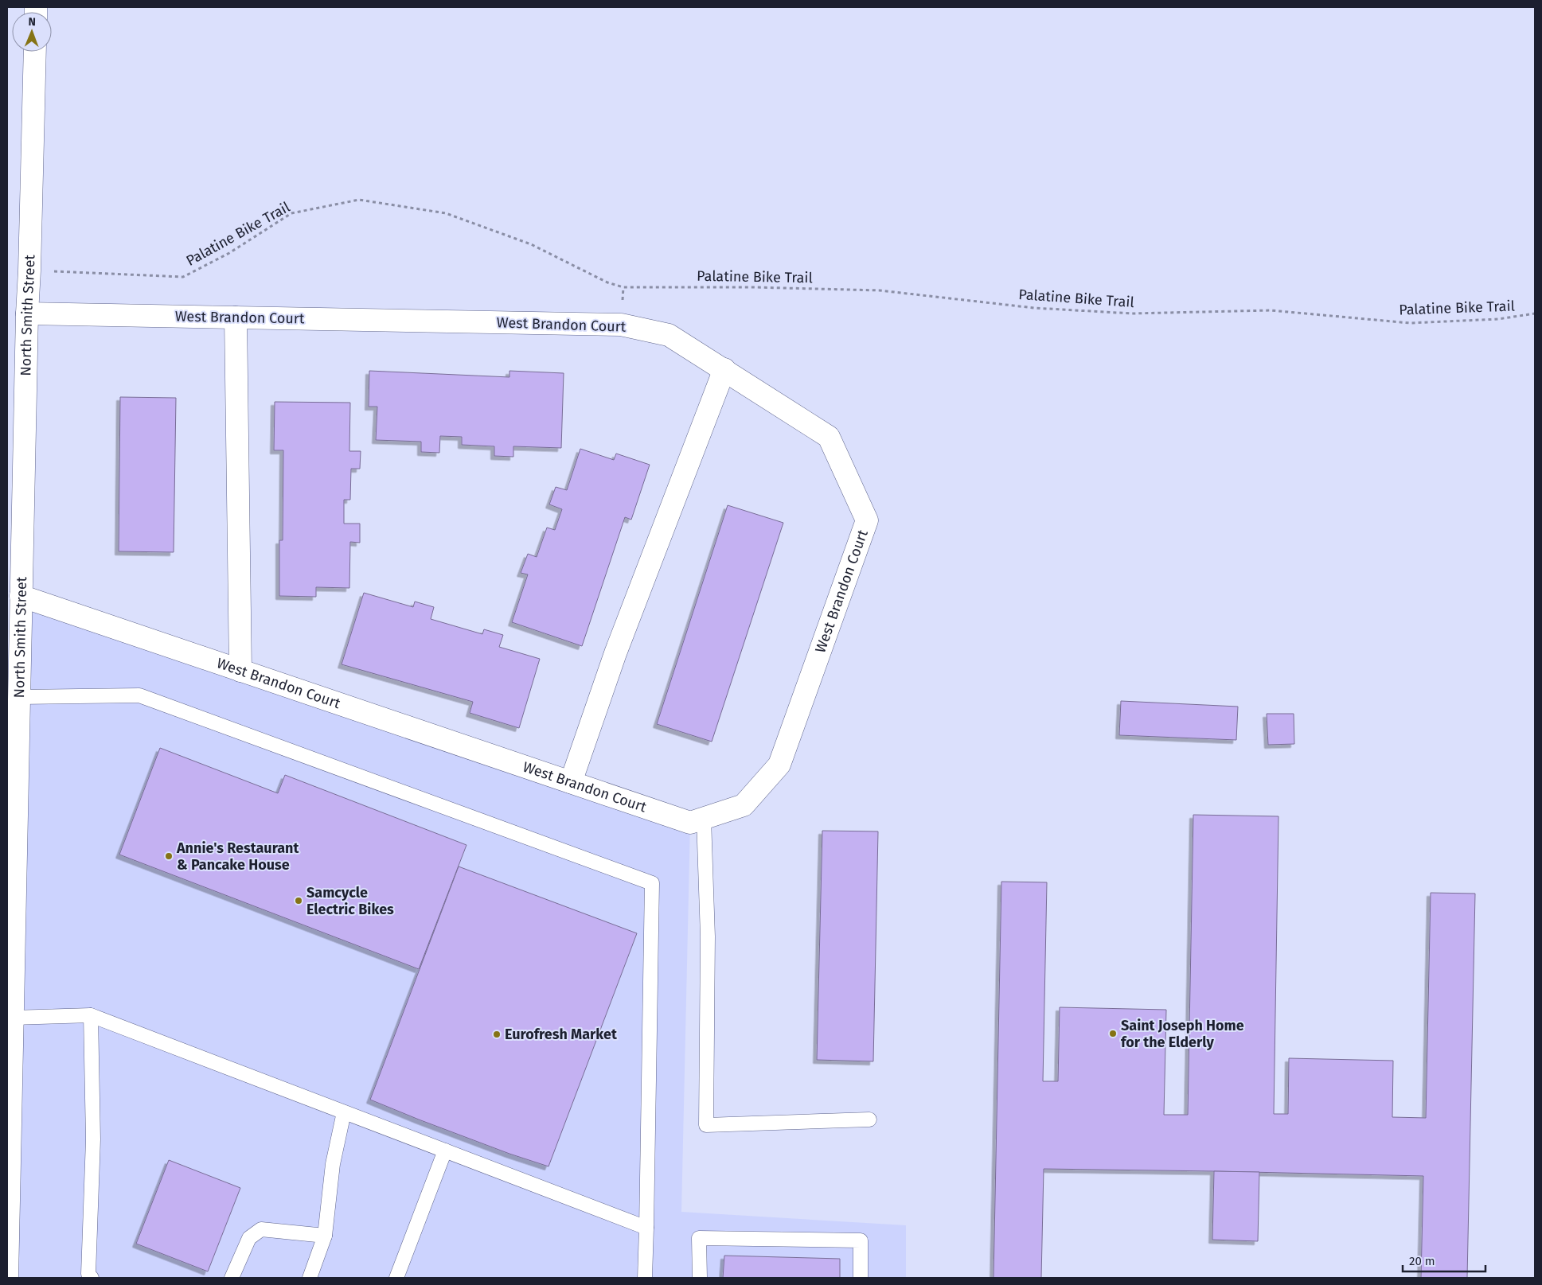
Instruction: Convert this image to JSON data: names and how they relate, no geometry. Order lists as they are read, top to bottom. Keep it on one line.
{"streets":{"street":["North Smith Street","West Brandon Court"],"path":["Palatine Bike Trail"]},"crossings":[["Palatine Bike Trail","North Smith Street"],["North Smith Street","West Brandon Court"]],"places":["Annie's Restaurant & Pancake House","Samcycle Electric Bikes","Saint Joseph Home for the Elderly","Eurofresh Market"],"scale_bar":"20 m","north":"top"}
